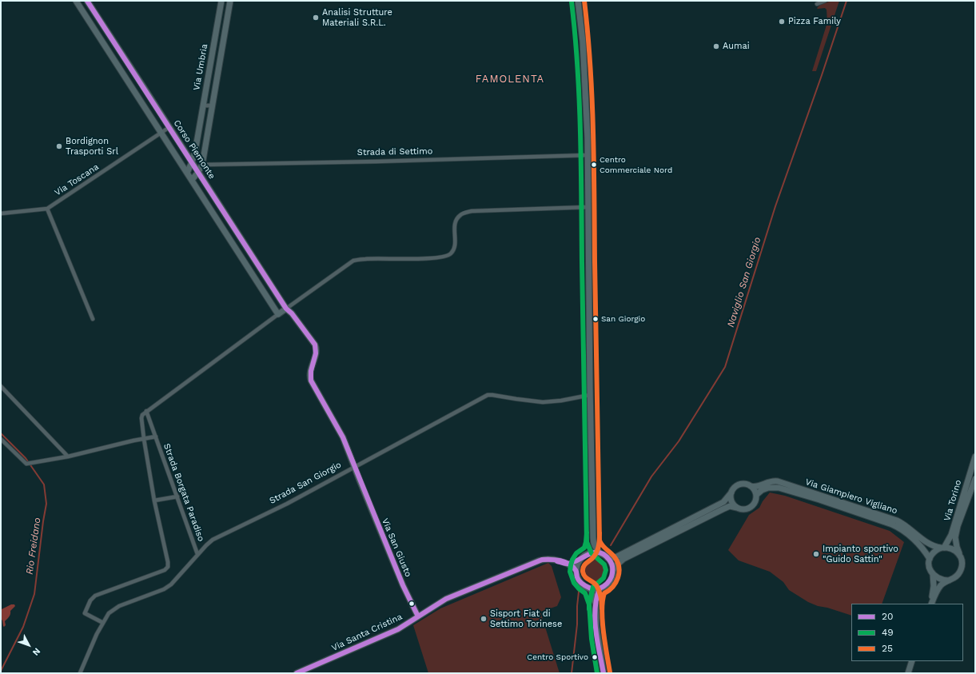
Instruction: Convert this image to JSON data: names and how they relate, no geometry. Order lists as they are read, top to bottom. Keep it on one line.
{"streets":{"street":["Via Umbria","Corso Piemonte","Strada di Settimo","Via Toscana","Strada San Giorgio","Strada Borgata Paradiso","Via Giampiero Vigliano","Via Torino","Via San Giusto","Via Santa Cristina"]},"crossings":[["Via Umbria","Corso Piemonte"],["Via Umbria","Strada di Settimo"],["Corso Piemonte","Via Toscana"],["Corso Piemonte","Via San Giusto"],["Strada San Giorgio","Strada Borgata Paradiso"],["Strada San Giorgio","Via San Giusto"],["Via Giampiero Vigliano","Via Torino"],["Via San Giusto","Via Santa Cristina"]],"districts":["FAMOLENTA"],"water":["Naviglio San Giorgio","Rio Freidano"],"places":["Analisi Strutture Materiali S.R.L.","Pizza Family","Aumai","Bordignon Trasporti Srl","Centro Commerciale Nord","San Giorgio","Impianto sportivo \"Guido Sattin\"","Sisport Fiat di Settimo Torinese","Centro Sportivo"],"lines":["transit line 20","transit line 25","transit line 49"],"legend":["20","49","25"],"north":"bottom right"}
